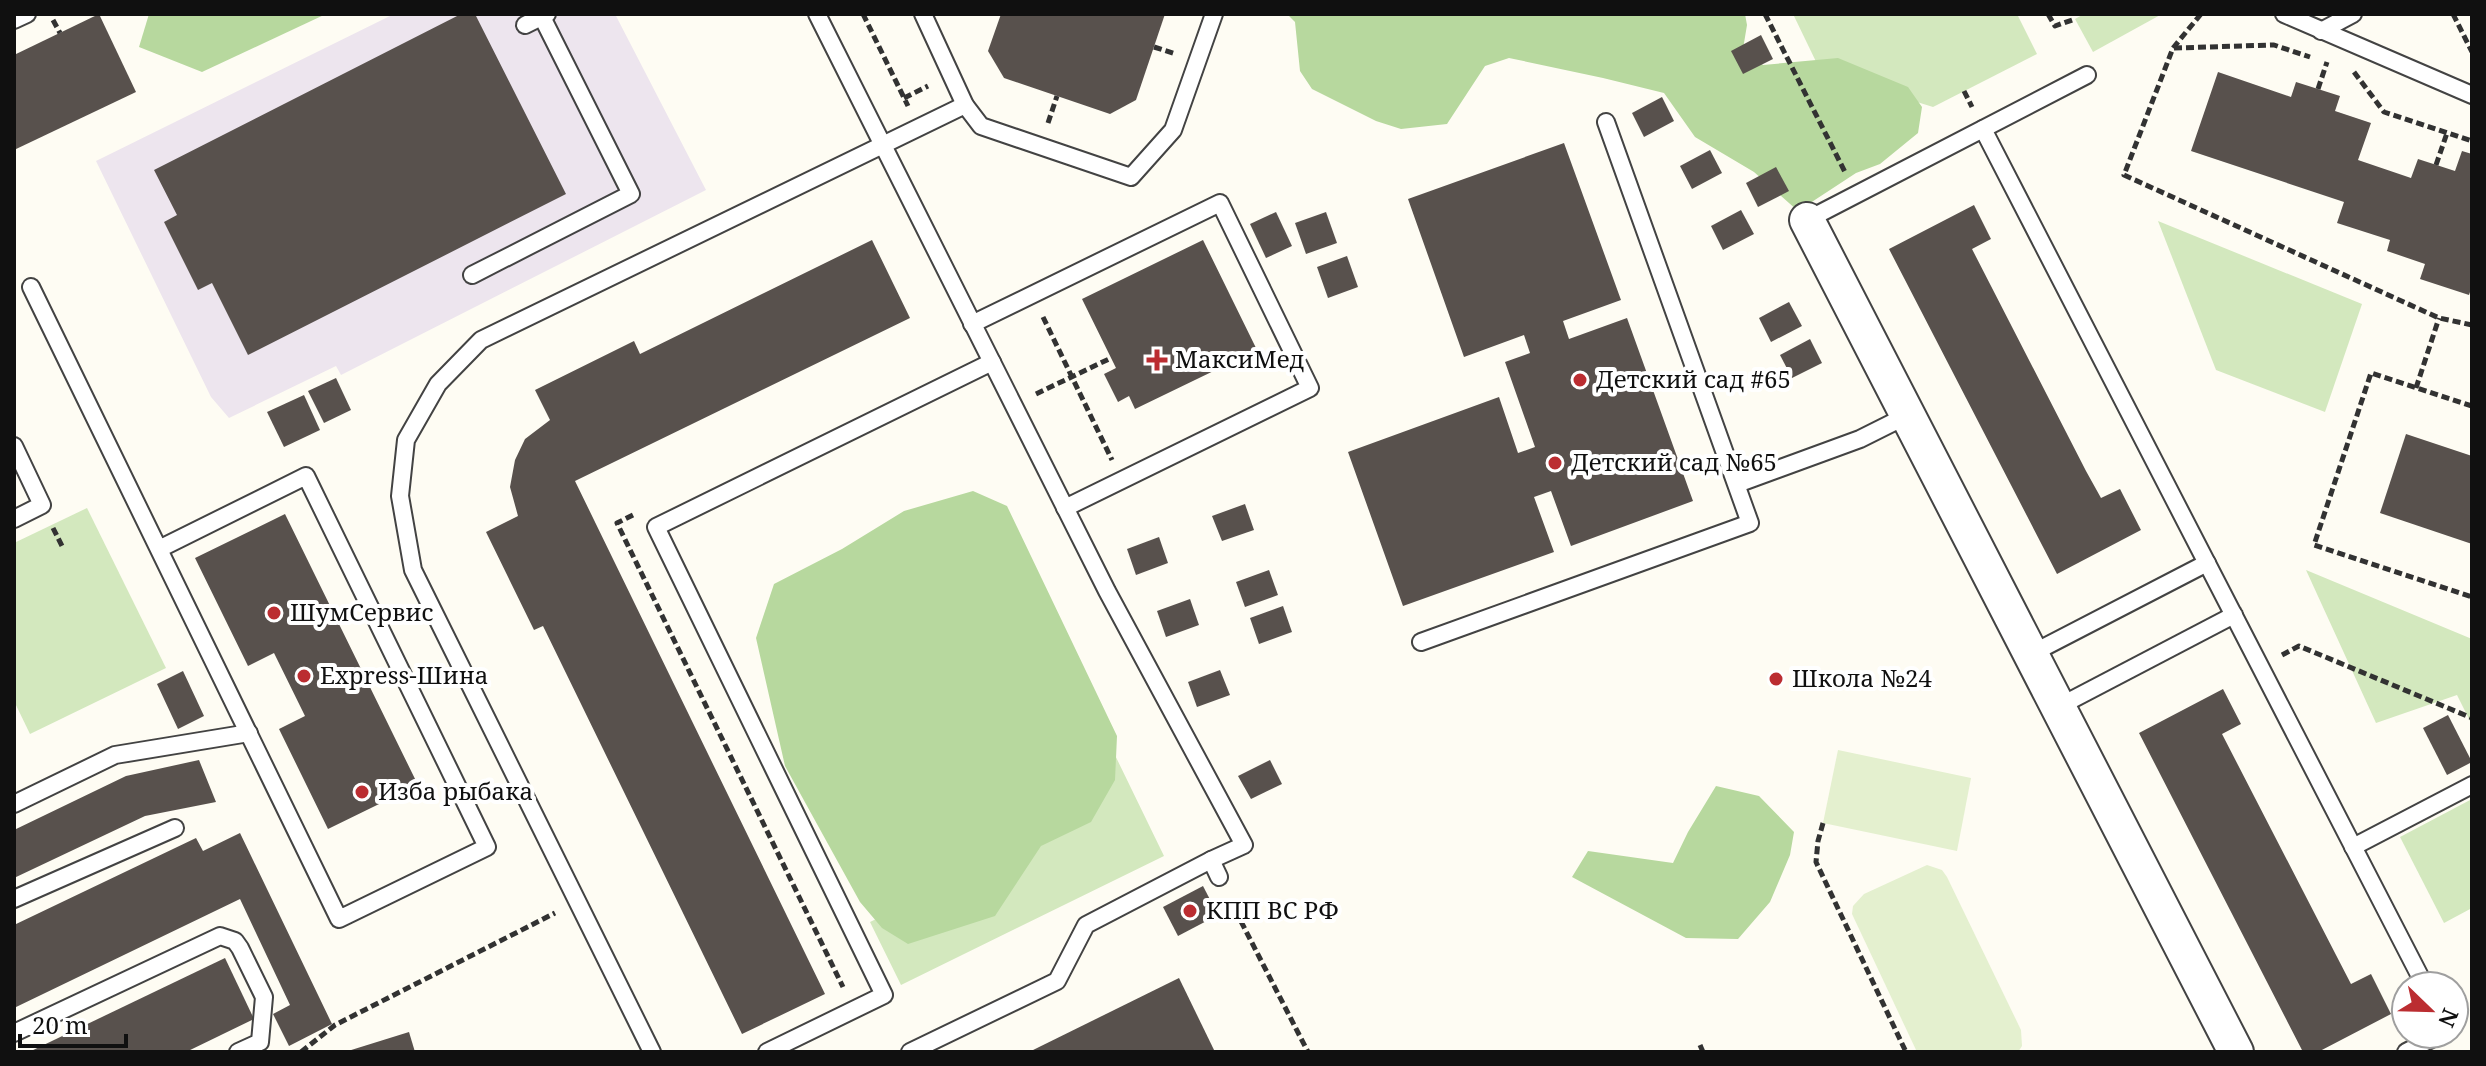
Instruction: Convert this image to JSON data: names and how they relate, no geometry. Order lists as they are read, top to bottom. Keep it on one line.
{"places":{"health":["МаксиМед"],"other":["Детский сад #65","Детский сад №65","ШумСервис","Express-Шина","Школа №24","Изба рыбака","КПП ВС РФ"]},"scale_bar":"20 m","north":"bottom right"}
